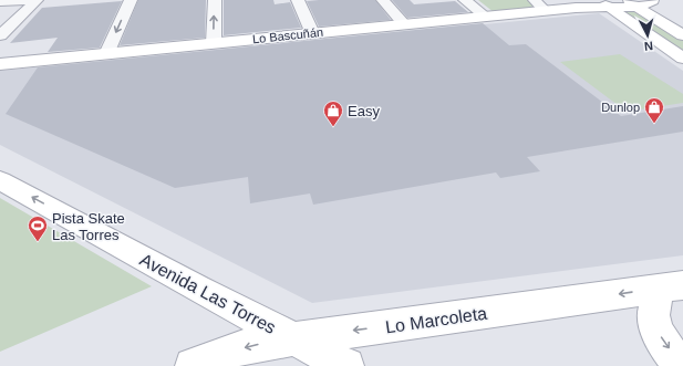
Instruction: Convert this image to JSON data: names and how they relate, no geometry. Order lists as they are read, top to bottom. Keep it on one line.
{"streets":{"street":["Lo Bascuñán","Avenida Las Torres","Lo Marcoleta"]},"crossings":[["Avenida Las Torres","Lo Marcoleta"]],"one_way":["Avenida Las Torres","Lo Marcoleta"],"places":{"shop":["Dunlop","Easy"],"sports":["Pista Skate Las Torres"]},"north":"bottom"}
